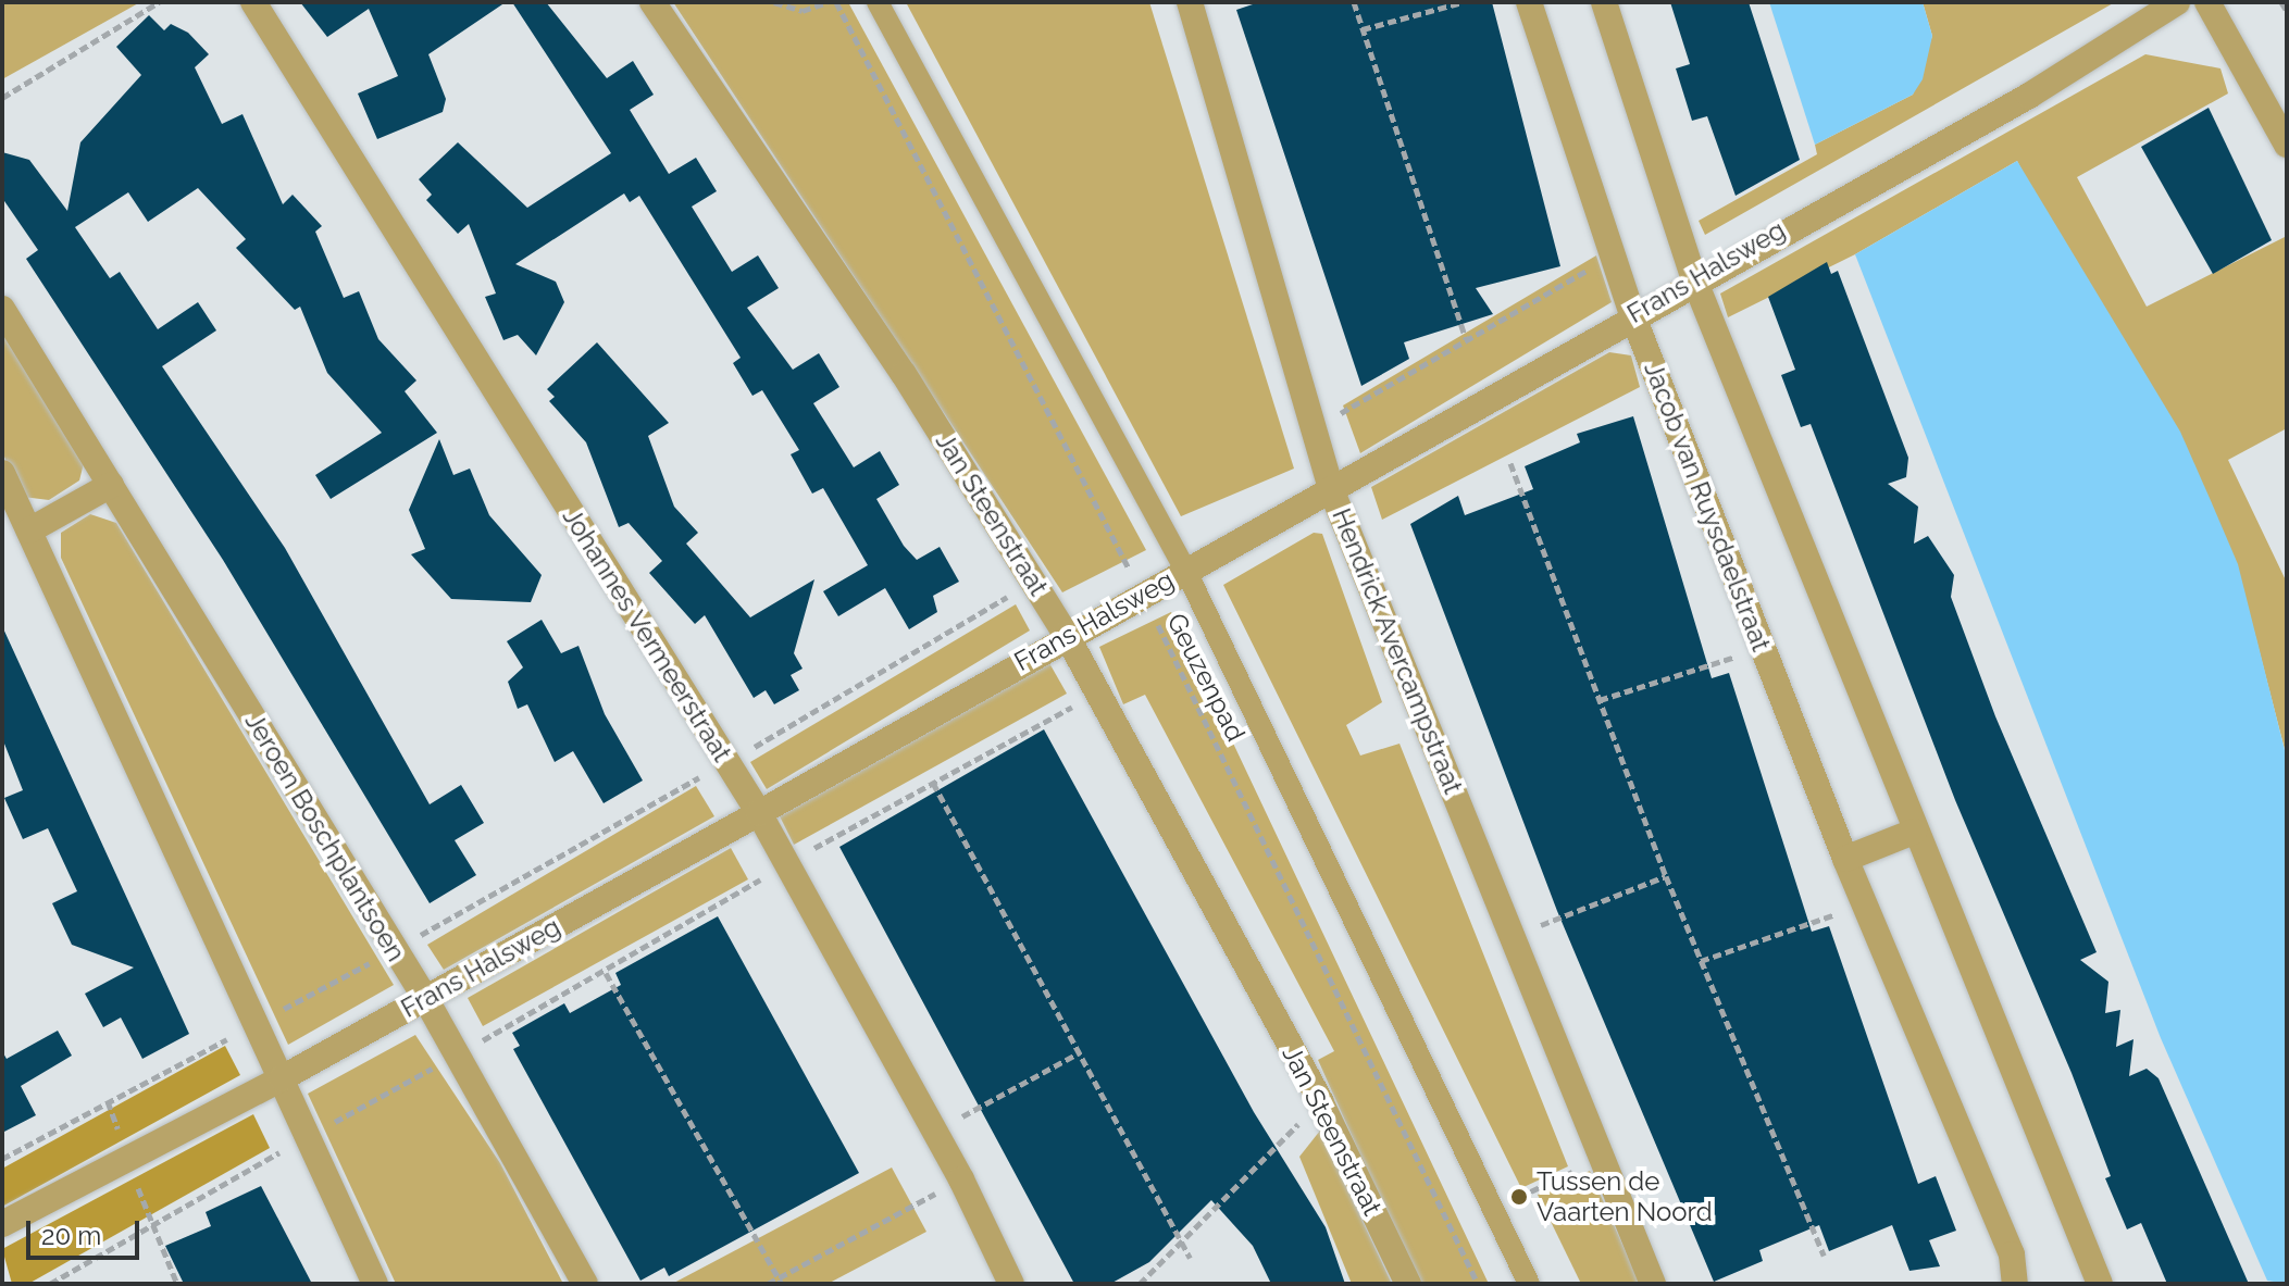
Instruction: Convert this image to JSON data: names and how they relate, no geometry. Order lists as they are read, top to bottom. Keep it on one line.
{"streets":{"street":["Frans Halsweg","Jacob van Ruysdaelstraat","Jan Steenstraat","Johannes Vermeerstraat","Hendrick Avercampstraat","Jeroen Boschplantsoen"],"path":["Geuzenpad"]},"crossings":[["Frans Halsweg","Jacob van Ruysdaelstraat"],["Frans Halsweg","Jan Steenstraat"],["Frans Halsweg","Johannes Vermeerstraat"],["Frans Halsweg","Hendrick Avercampstraat"],["Frans Halsweg","Geuzenpad"],["Frans Halsweg","Jeroen Boschplantsoen"]],"places":["Tussen de Vaarten Noord"],"scale_bar":"20 m"}
